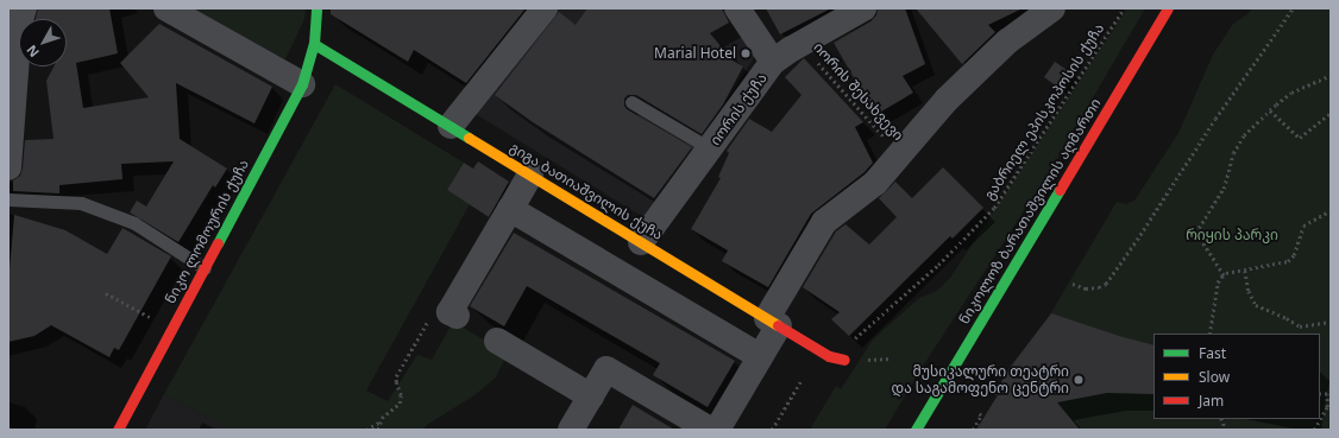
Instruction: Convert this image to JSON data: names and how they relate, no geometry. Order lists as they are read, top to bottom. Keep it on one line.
{"streets":{"street":["იორის ქუჩა","გიგა ბათიაშვილის ქუჩა","ნიკოლოზ ბარათაშვილის აღმართი","ნიკო ლომოურის ქუჩა"],"path":["იორის შესახვევი","გაბრიელ ეპისკოპოსის ქუჩა"]},"crossings":[["იორის შესახვევი","იორის ქუჩა"],["იორის ქუჩა","გიგა ბათიაშვილის ქუჩა"],["გაბრიელ ეპისკოპოსის ქუჩა","გიგა ბათიაშვილის ქუჩა"],["გიგა ბათიაშვილის ქუჩა","ნიკო ლომოურის ქუჩა"]],"parks":["რიყის პარკი"],"places":["Marial Hotel","მუსიკალური თეატრი და საგამოფენო ცენტრი"],"legend":["Fast","Slow","Jam"],"north":"bottom left"}
